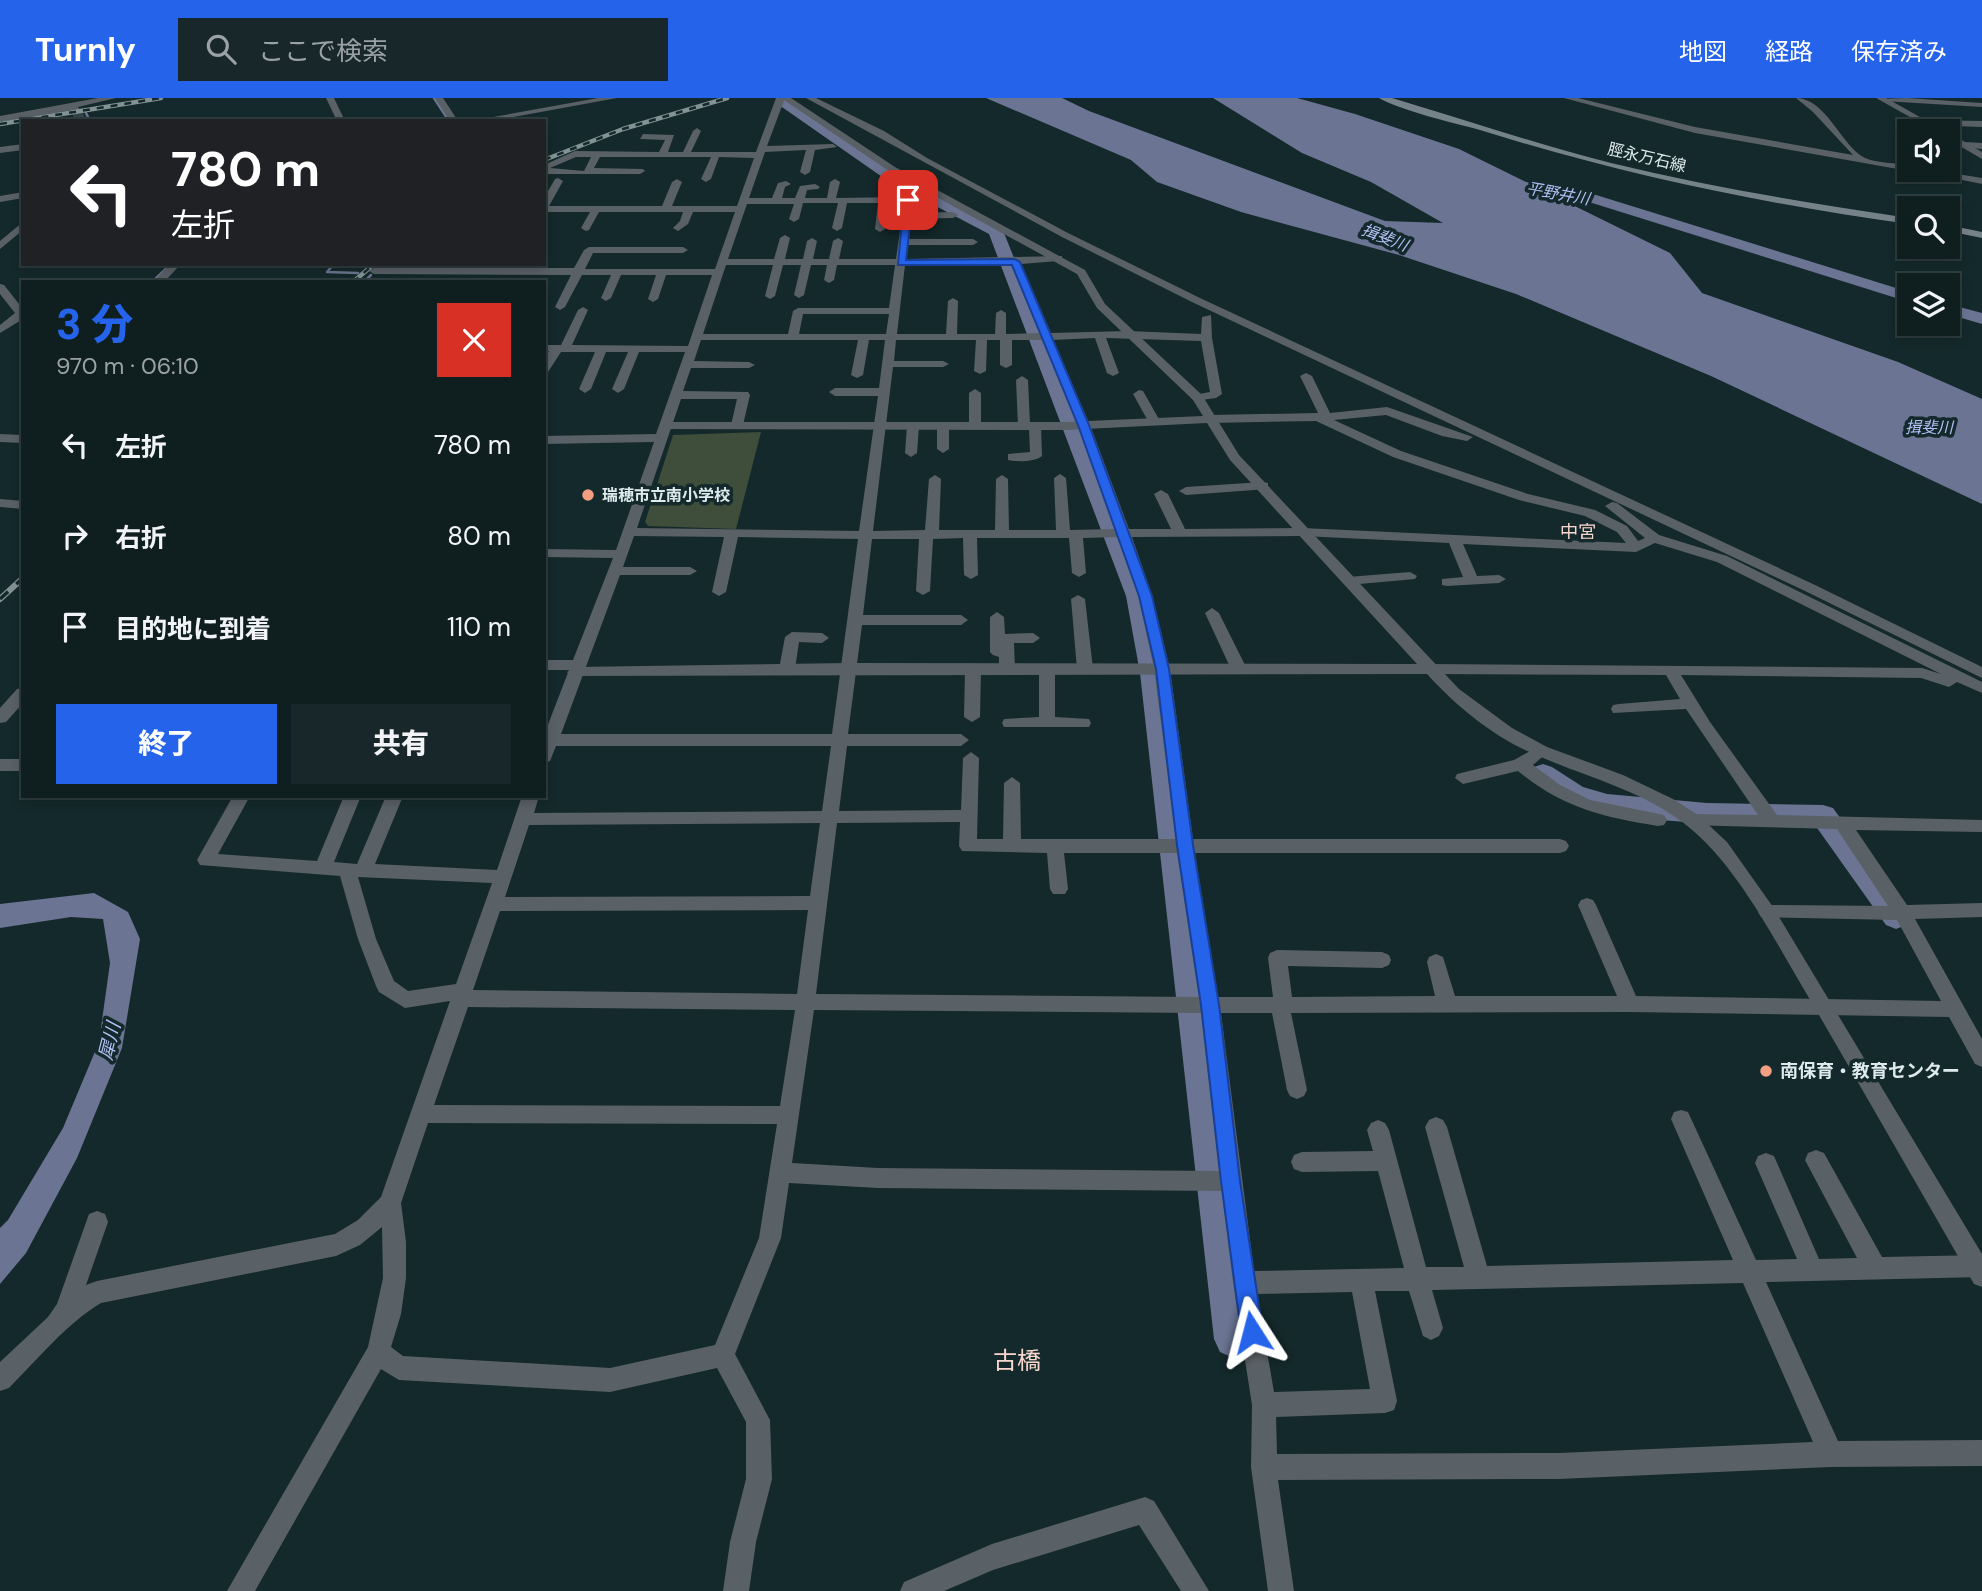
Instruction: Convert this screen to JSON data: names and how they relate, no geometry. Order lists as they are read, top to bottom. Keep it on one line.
{"streets":{"main road":["脛永万石線"]},"districts":["中宮","古橋"],"water":["平野井川","揖斐川","犀川"],"places":["瑞穂市立南小学校","南保育・教育センター"],"page":{"header":"Turnly","search":"ここで検索","nav":["地図","経路","保存済み"],"turn":["780 m","左折"],"heading":["3 分","970 m · 06:10"],"list":[{"name":"左折","value":"780 m"},{"name":"右折","value":"80 m"},{"name":"目的地に到着","value":"110 m"}],"buttons":["終了","共有"]}}
